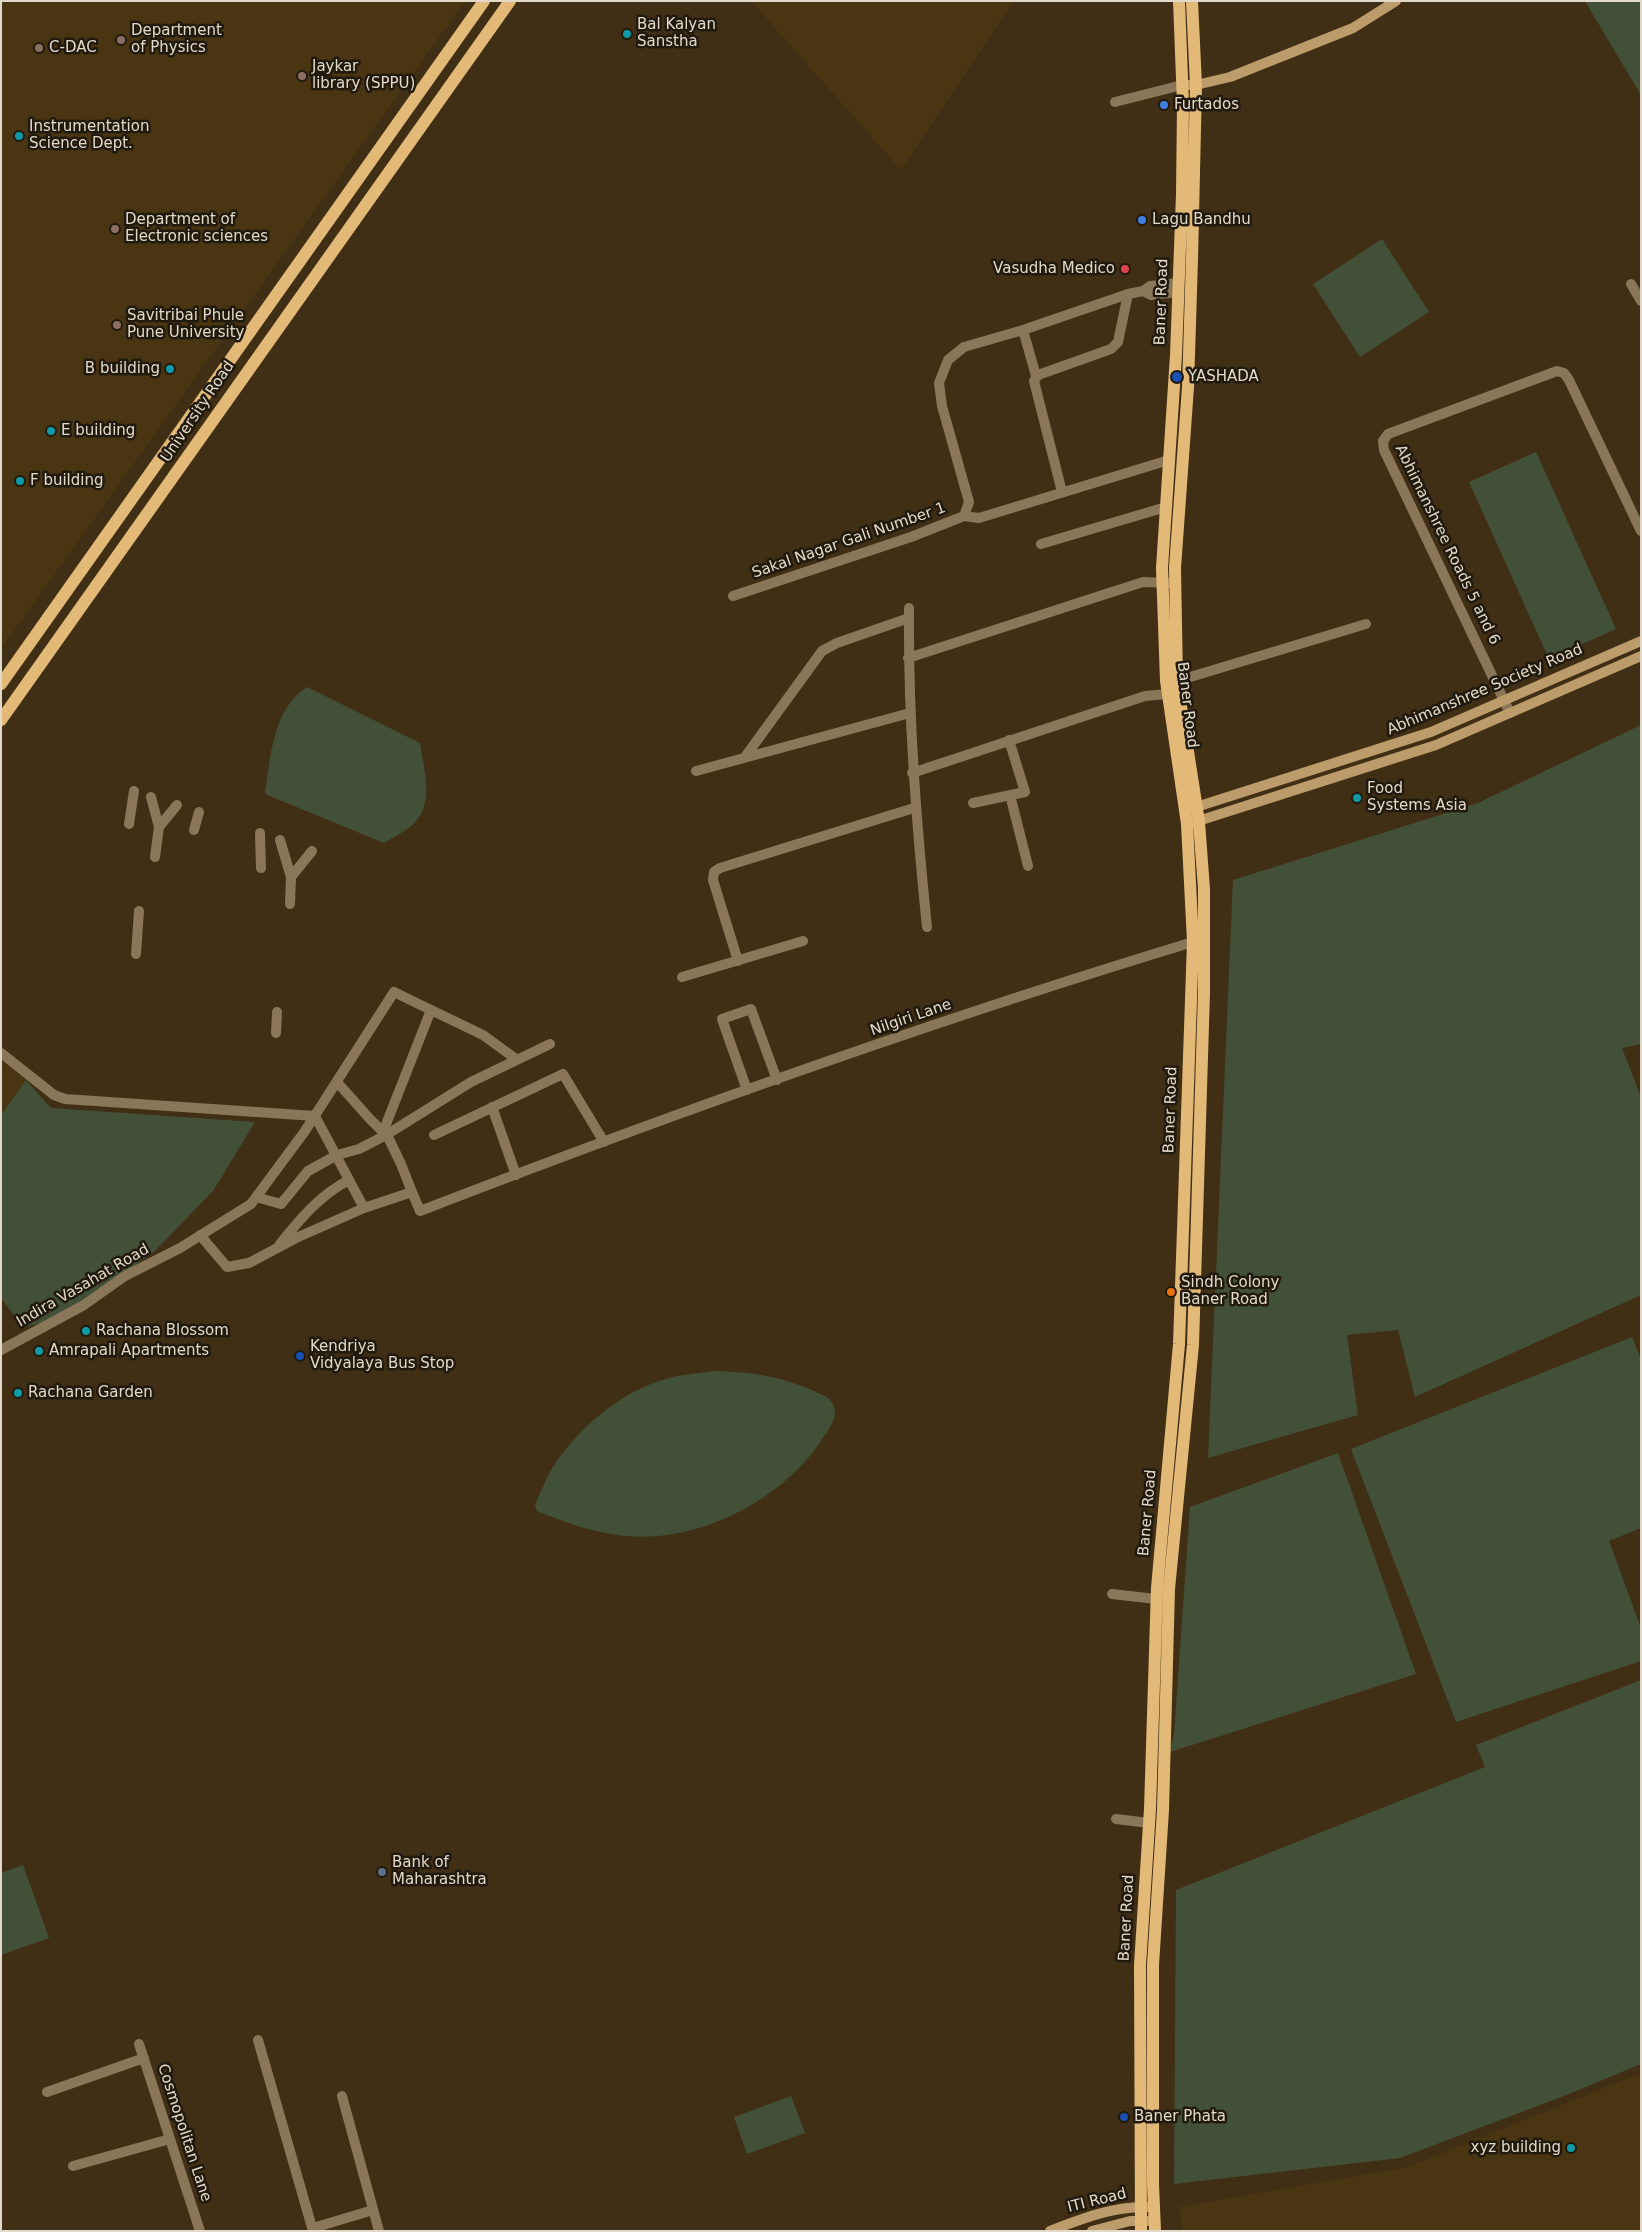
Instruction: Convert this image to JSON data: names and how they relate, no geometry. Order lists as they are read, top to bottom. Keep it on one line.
{"streets":{"main road":["Baner Road","University Road"],"street":["Sakal Nagar Gali Number 1","Abhimanshree Roads 5 and 6","Abhimanshree Society Road","Nilgiri Lane","Indira Vasahat Road","Cosmopolitan Lane","ITI Road"]},"crossings":[["Baner Road","Sakal Nagar Gali Number 1"],["Baner Road","Abhimanshree Society Road"],["Baner Road","Nilgiri Lane"],["Baner Road","ITI Road"],["Abhimanshree Roads 5 and 6","Abhimanshree Society Road"]],"places":["Bal Kalyan Sanstha","Department of Physics","C-DAC","Jaykar library (SPPU)","Furtados","Instrumentation Science Dept.","Lagu Bandhu","Department of Electronic sciences","Vasudha Medico","Savitribai Phule Pune University","B building","YASHADA","E building","F building","Food Systems Asia","Sindh Colony Baner Road","Rachana Blossom","Amrapali Apartments","Kendriya Vidyalaya Bus Stop","Rachana Garden","Bank of Maharashtra","Baner Phata","xyz building"]}
